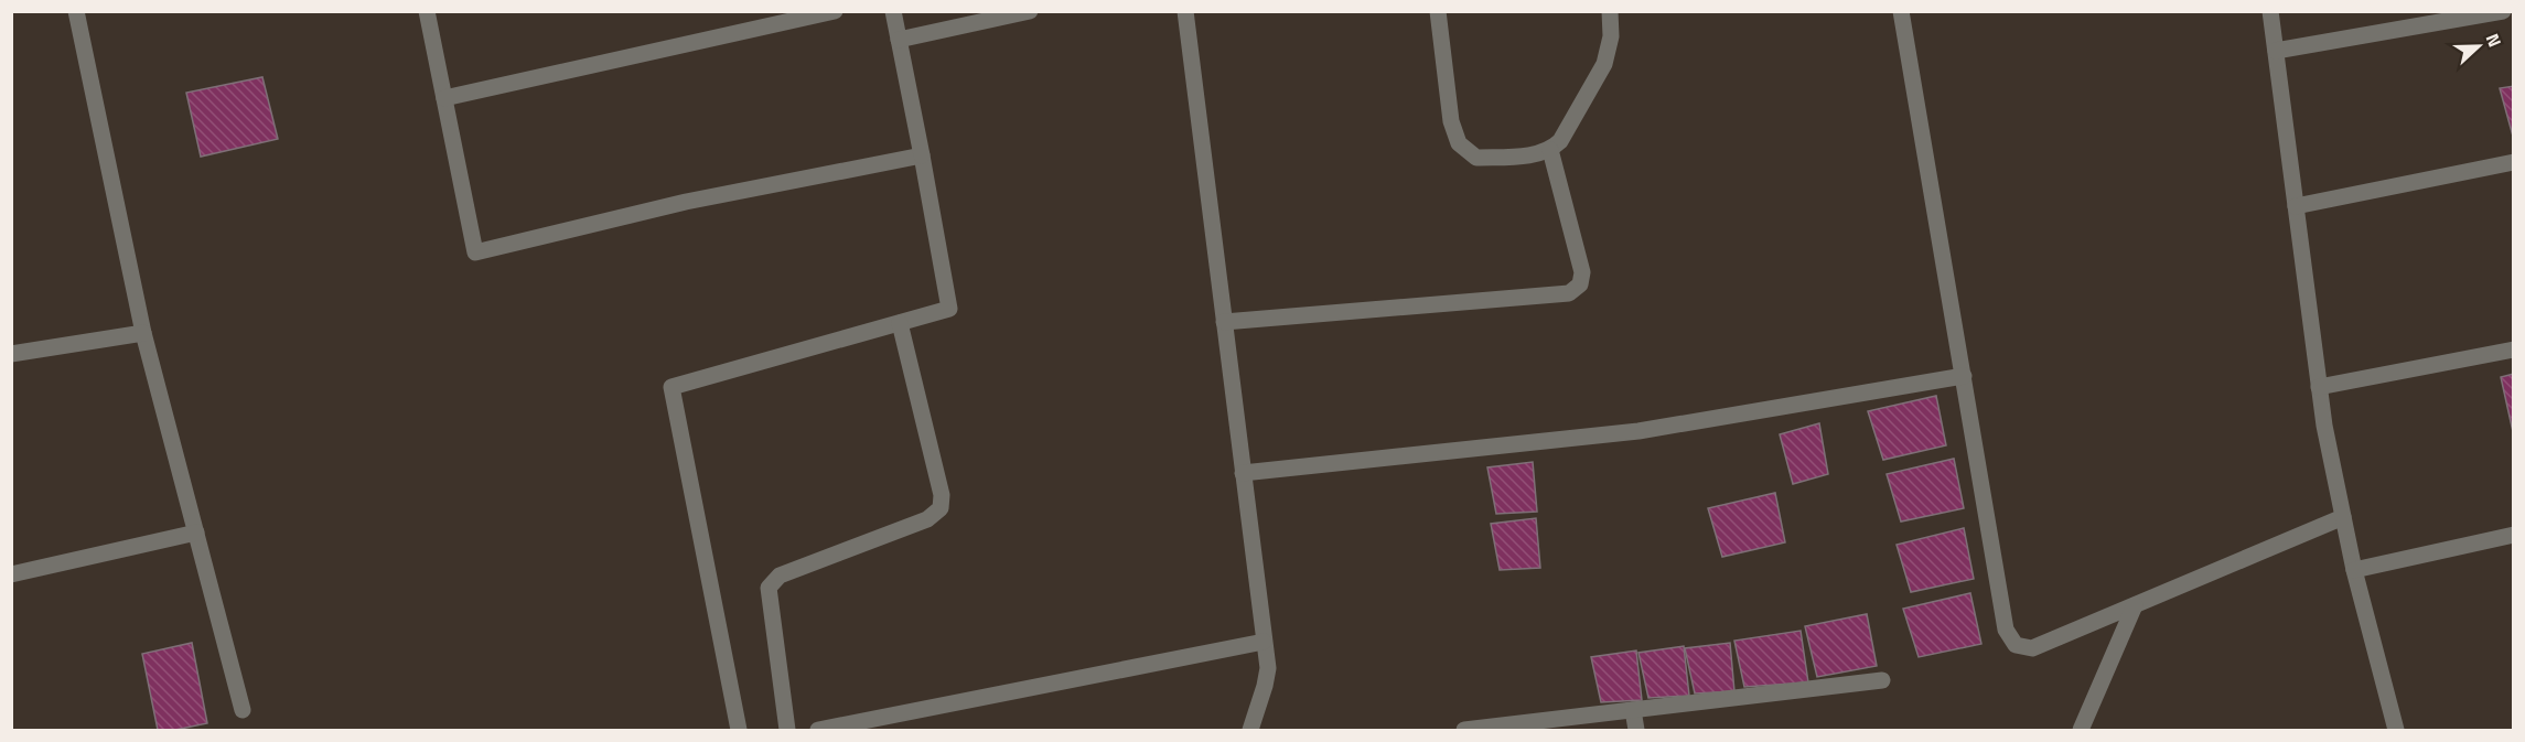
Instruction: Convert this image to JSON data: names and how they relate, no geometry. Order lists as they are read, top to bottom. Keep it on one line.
{"north":"right"}
